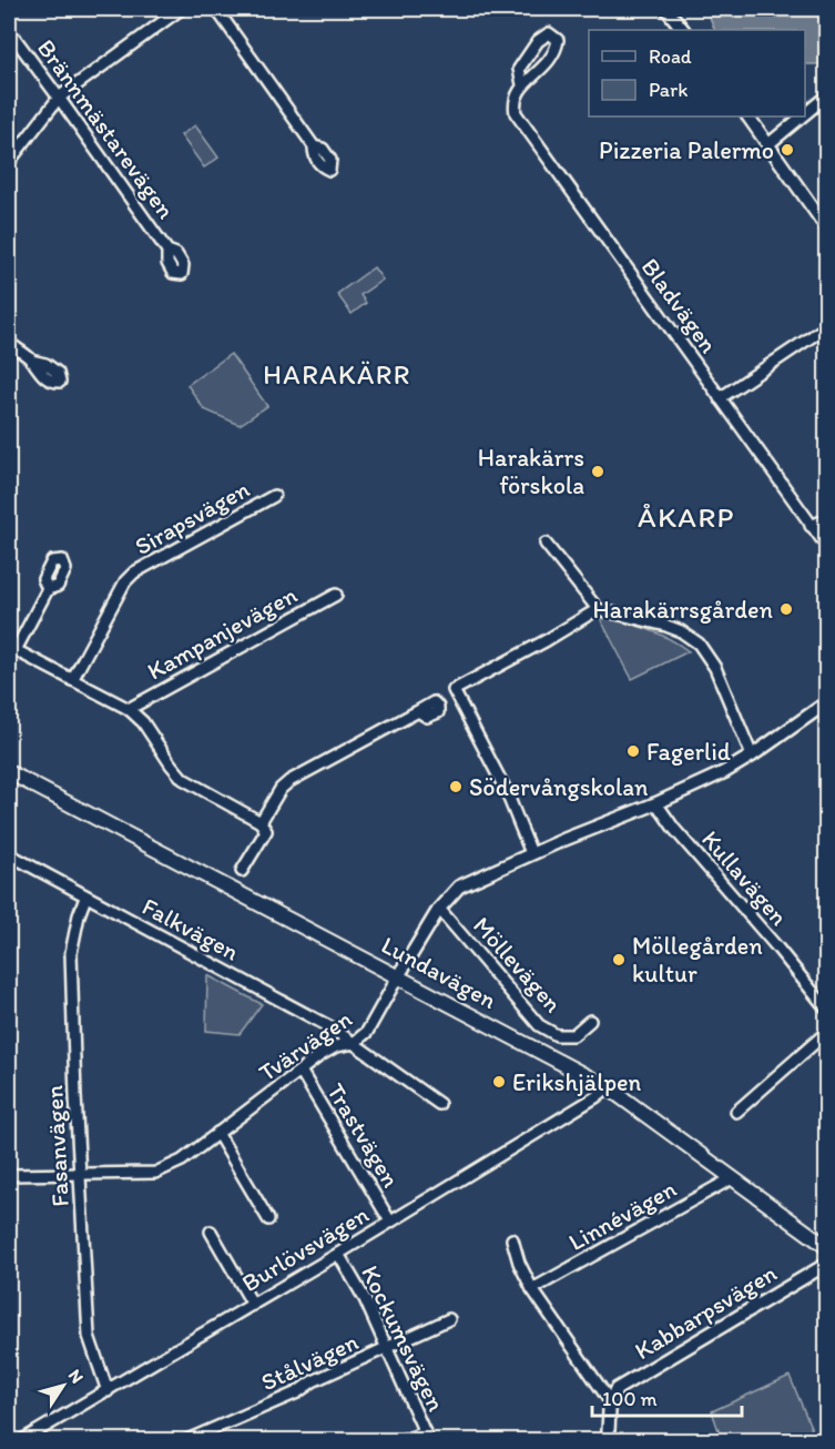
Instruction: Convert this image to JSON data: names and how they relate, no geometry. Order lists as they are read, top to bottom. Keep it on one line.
{"streets":{"main road":["Lundavägen"],"street":["Brännmästarevägen","Bladvägen","Sirapsvägen","Kampanjevägen","Kullavägen","Falkvägen","Möllevägen","Tvärvägen","Trastvägen","Fasanvägen","Linnévägen","Burlövsvägen","Kabbarpsvägen","Kockumsvägen","Stålvägen"]},"crossings":[["Falkvägen","Tvärvägen"],["Falkvägen","Fasanvägen"],["Lundavägen","Tvärvägen"],["Lundavägen","Linnévägen"],["Lundavägen","Burlövsvägen"],["Tvärvägen","Trastvägen"],["Tvärvägen","Fasanvägen"],["Trastvägen","Burlövsvägen"],["Fasanvägen","Burlövsvägen"],["Burlövsvägen","Kockumsvägen"],["Kockumsvägen","Stålvägen"]],"districts":["HARAKÄRR","ÅKARP"],"places":["Pizzeria Palermo","Harakärrs förskola","Harakärrsgården","Fagerlid","Södervångskolan","Möllegården kultur","Erikshjälpen"],"legend":["Road","Park"],"scale_bar":"100 m","north":"top right"}
